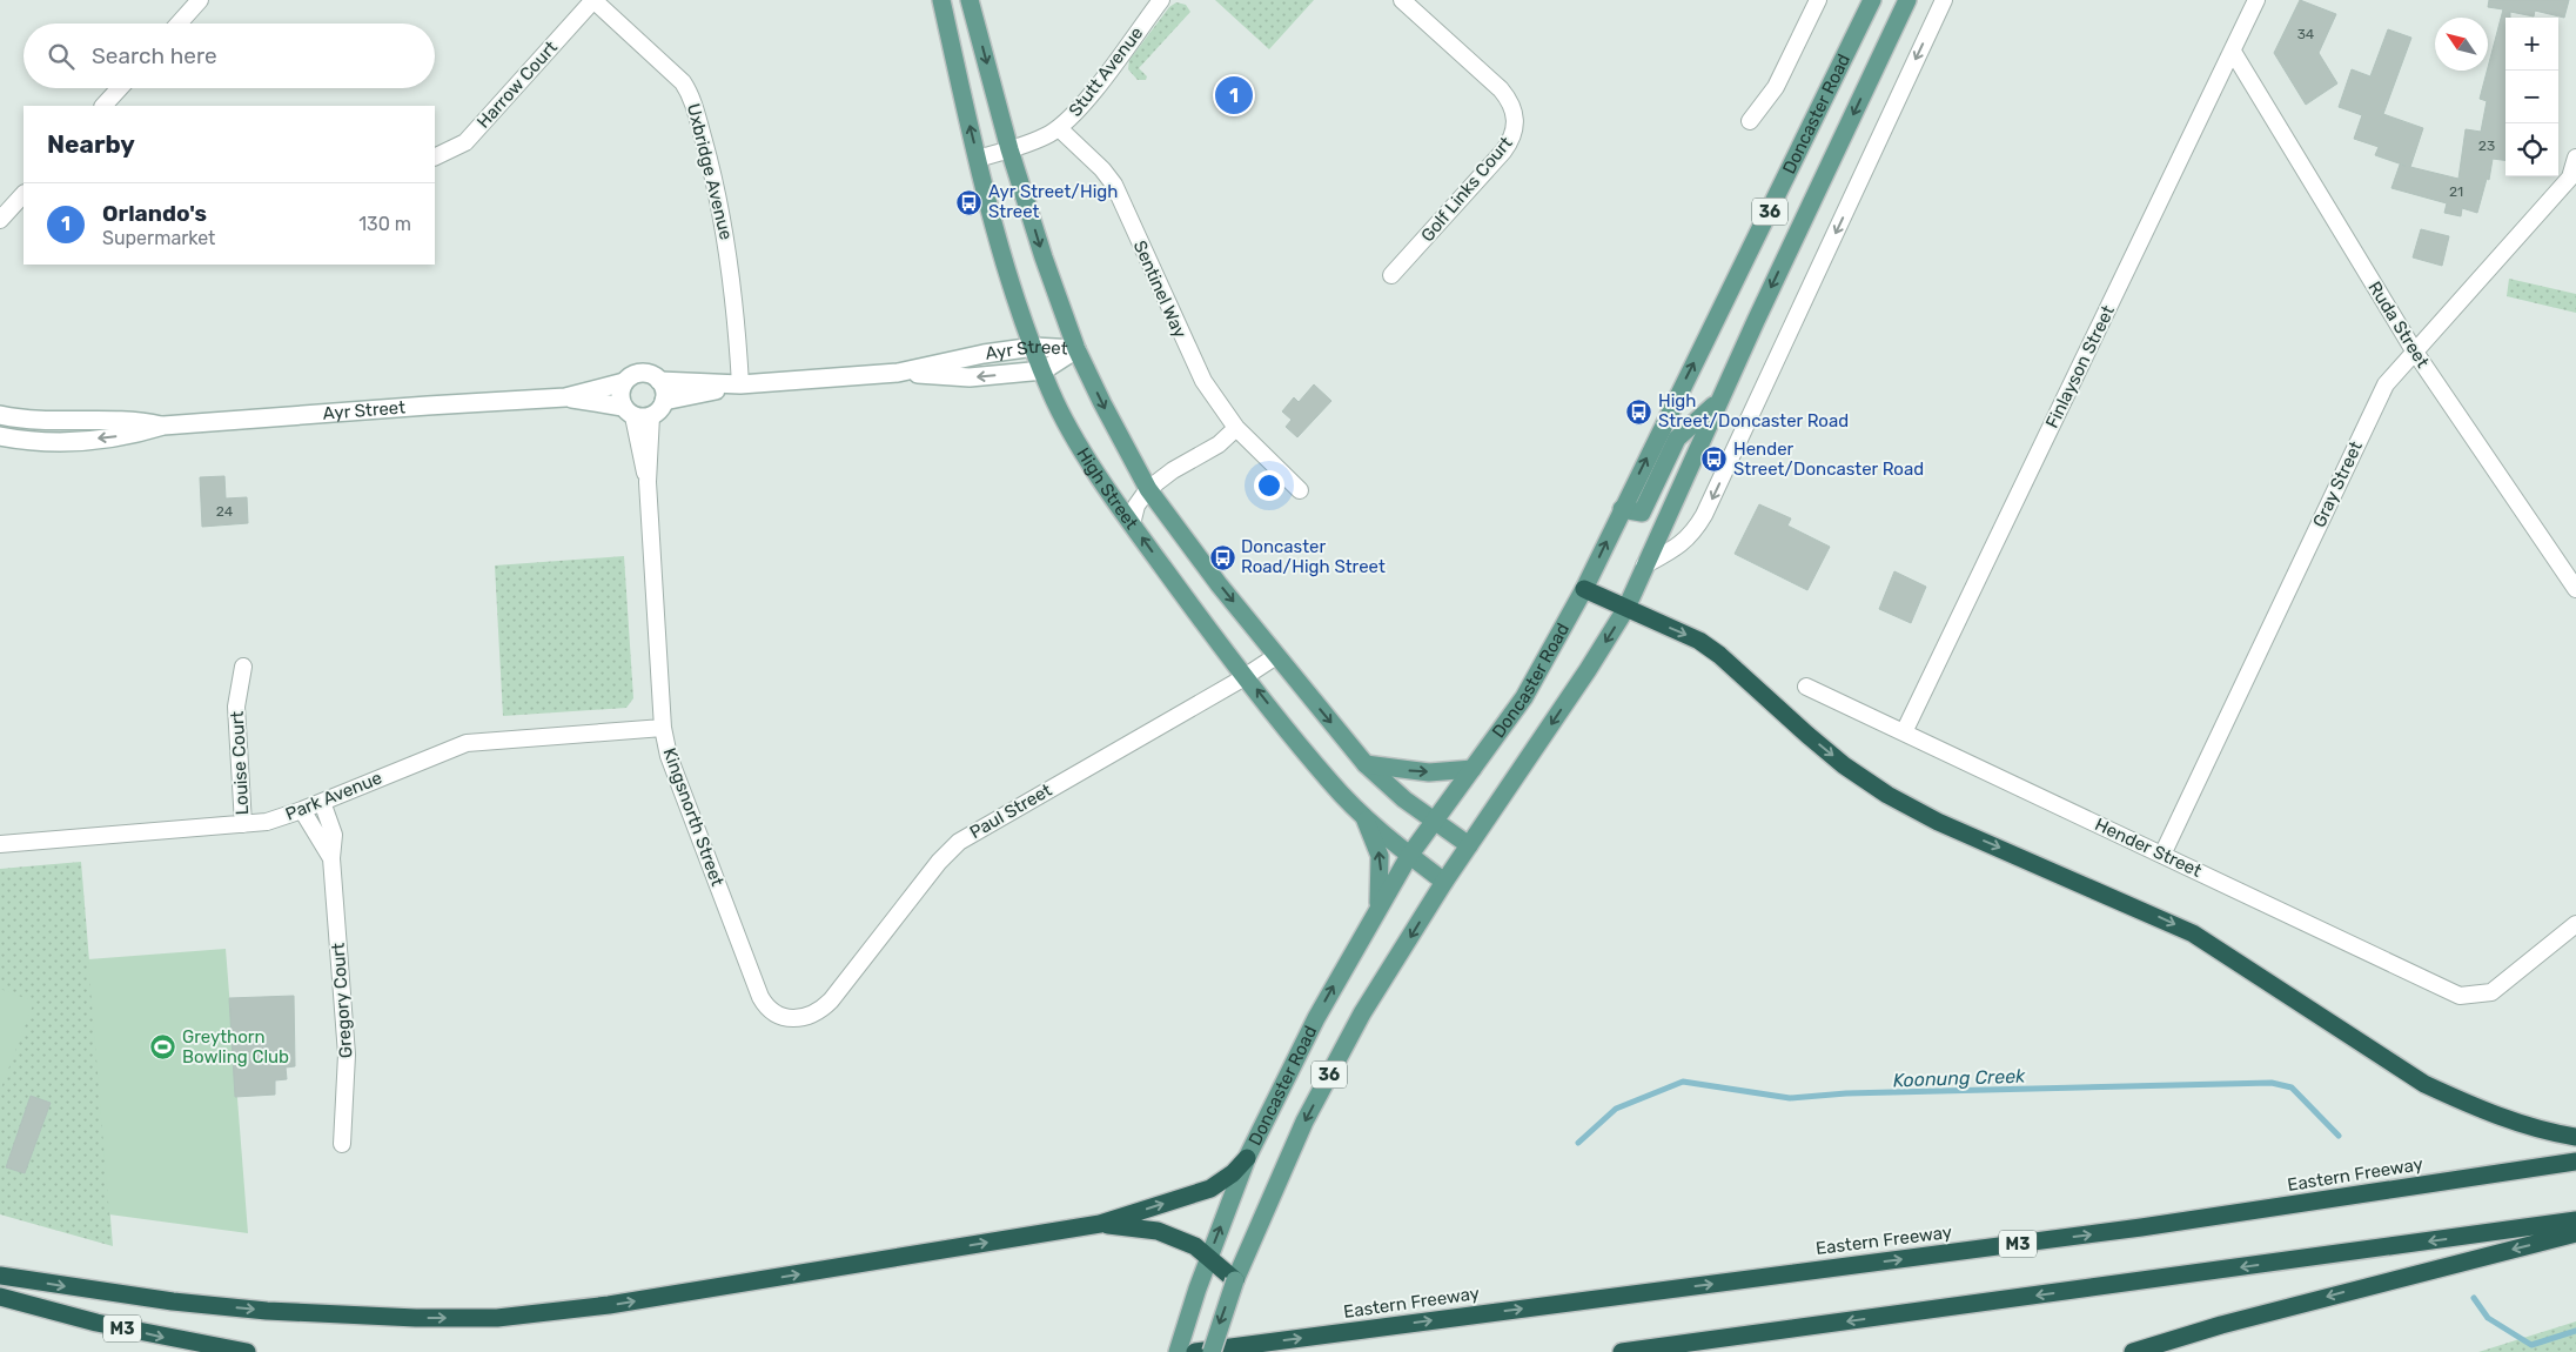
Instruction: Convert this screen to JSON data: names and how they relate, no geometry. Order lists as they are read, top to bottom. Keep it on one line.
{"streets":{"highway":["Eastern Freeway","M3"],"main road":["Doncaster Road","36","High Street"],"street":["Stutt Avenue","Harrow Court","Uxbridge Avenue","Golf Links Court","Sentinel Way","Ruda Street","Ayr Street","Finlayson Street","Gray Street","Louise Court","Park Avenue","Paul Street","Kingsnorth Street","Hender Street","Gregory Court"]},"crossings":[["Stutt Avenue","Sentinel Way"],["Stutt Avenue","High Street"],["Harrow Court","Uxbridge Avenue"],["Doncaster Road","High Street"],["Uxbridge Avenue","Ayr Street"],["Ruda Street","Finlayson Street"],["Ruda Street","Gray Street"],["Ayr Street","High Street"],["Ayr Street","Kingsnorth Street"],["Finlayson Street","Hender Street"],["Gray Street","Hender Street"],["High Street","Paul Street"],["Louise Court","Park Avenue"],["Park Avenue","Kingsnorth Street"],["Park Avenue","Gregory Court"],["Paul Street","Kingsnorth Street"]],"water":["Koonung Creek"],"places":{"bus stop":["Ayr Street/High Street","High Street/Doncaster Road","Hender Street/Doncaster Road","Doncaster Road/High Street"],"sports":["Greythorn Bowling Club"]},"house_numbers":["34","23","21","24"],"north":"top left","page":{"map_buttons":["+","−"],"search":"Search here","pins":"1","heading":"Nearby","list":[{"mark":"1","name":"Orlando's","note":"Supermarket","value":"130 m"}]}}
